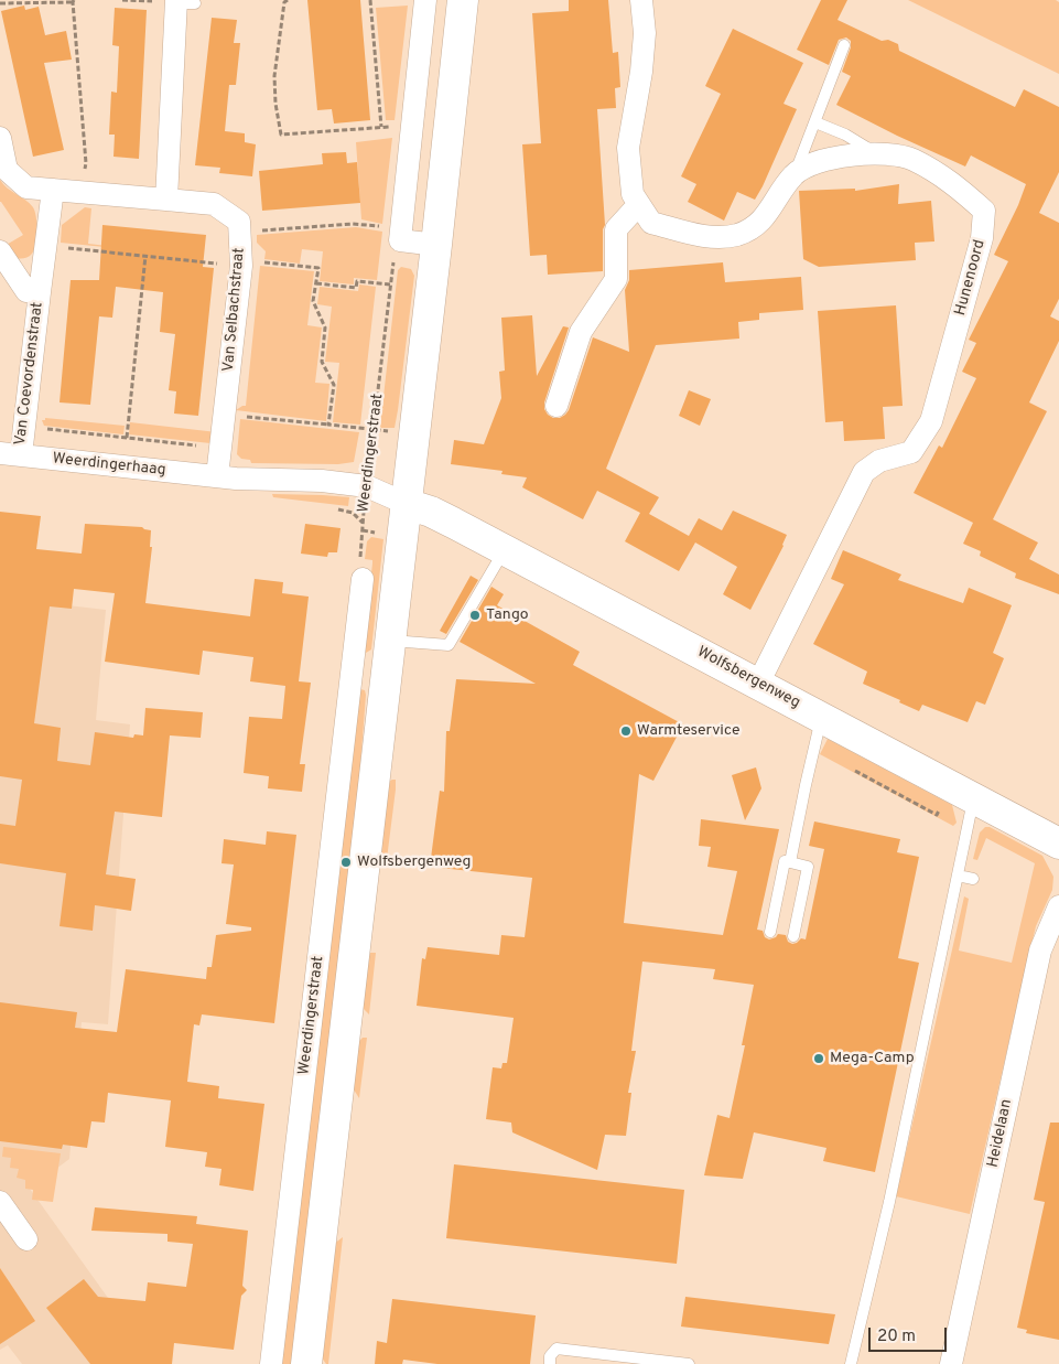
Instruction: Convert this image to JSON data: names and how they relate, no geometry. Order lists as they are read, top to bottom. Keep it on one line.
{"streets":{"main road":["Wolfsbergenweg"],"street":["Hunenoord","Van Selbachstraat","Van Coevordenstraat","Weerdingerstraat","Weerdingerhaag","Heidelaan"]},"crossings":[["Hunenoord","Wolfsbergenweg"],["Van Selbachstraat","Van Coevordenstraat"],["Van Selbachstraat","Weerdingerhaag"],["Van Coevordenstraat","Weerdingerhaag"],["Weerdingerstraat","Weerdingerhaag"],["Weerdingerhaag","Wolfsbergenweg"]],"places":["Tango","Warmteservice","Wolfsbergenweg","Mega-Camp"],"scale_bar":"20 m"}
